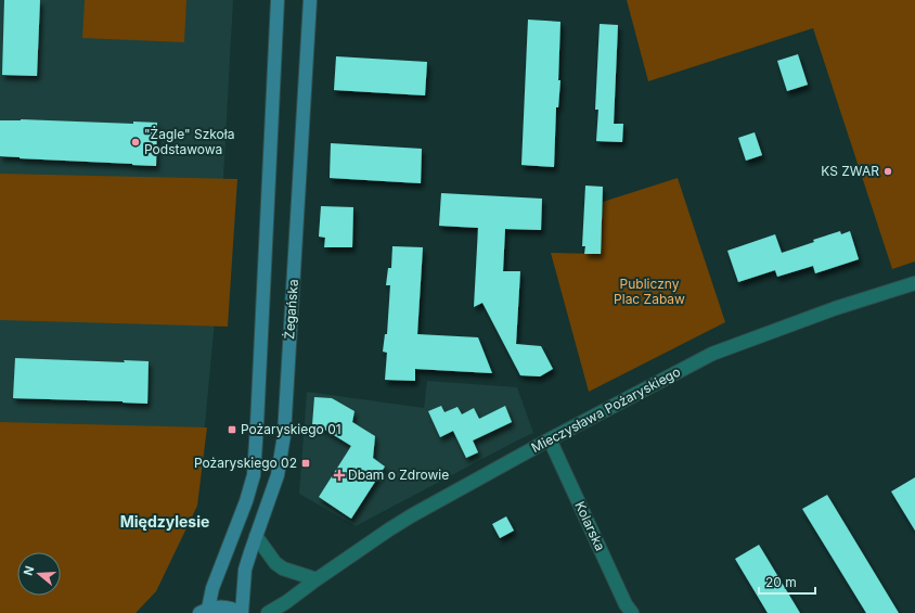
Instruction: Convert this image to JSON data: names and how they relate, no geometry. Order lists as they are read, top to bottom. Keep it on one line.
{"streets":{"street":["Żegańska","Mieczysława Pożaryskiego","Kolarska"]},"crossings":[["Mieczysława Pożaryskiego","Kolarska"]],"districts":["Międzylesie"],"parks":["Publiczny Plac Zabaw"],"places":{"other":["\"Żagle\" Szkoła Podstawowa","KS ZWAR"],"transit":["Pożaryskiego 01","Pożaryskiego 02"],"health":["Dbam o Zdrowie"]},"scale_bar":"20 m","north":"left"}
